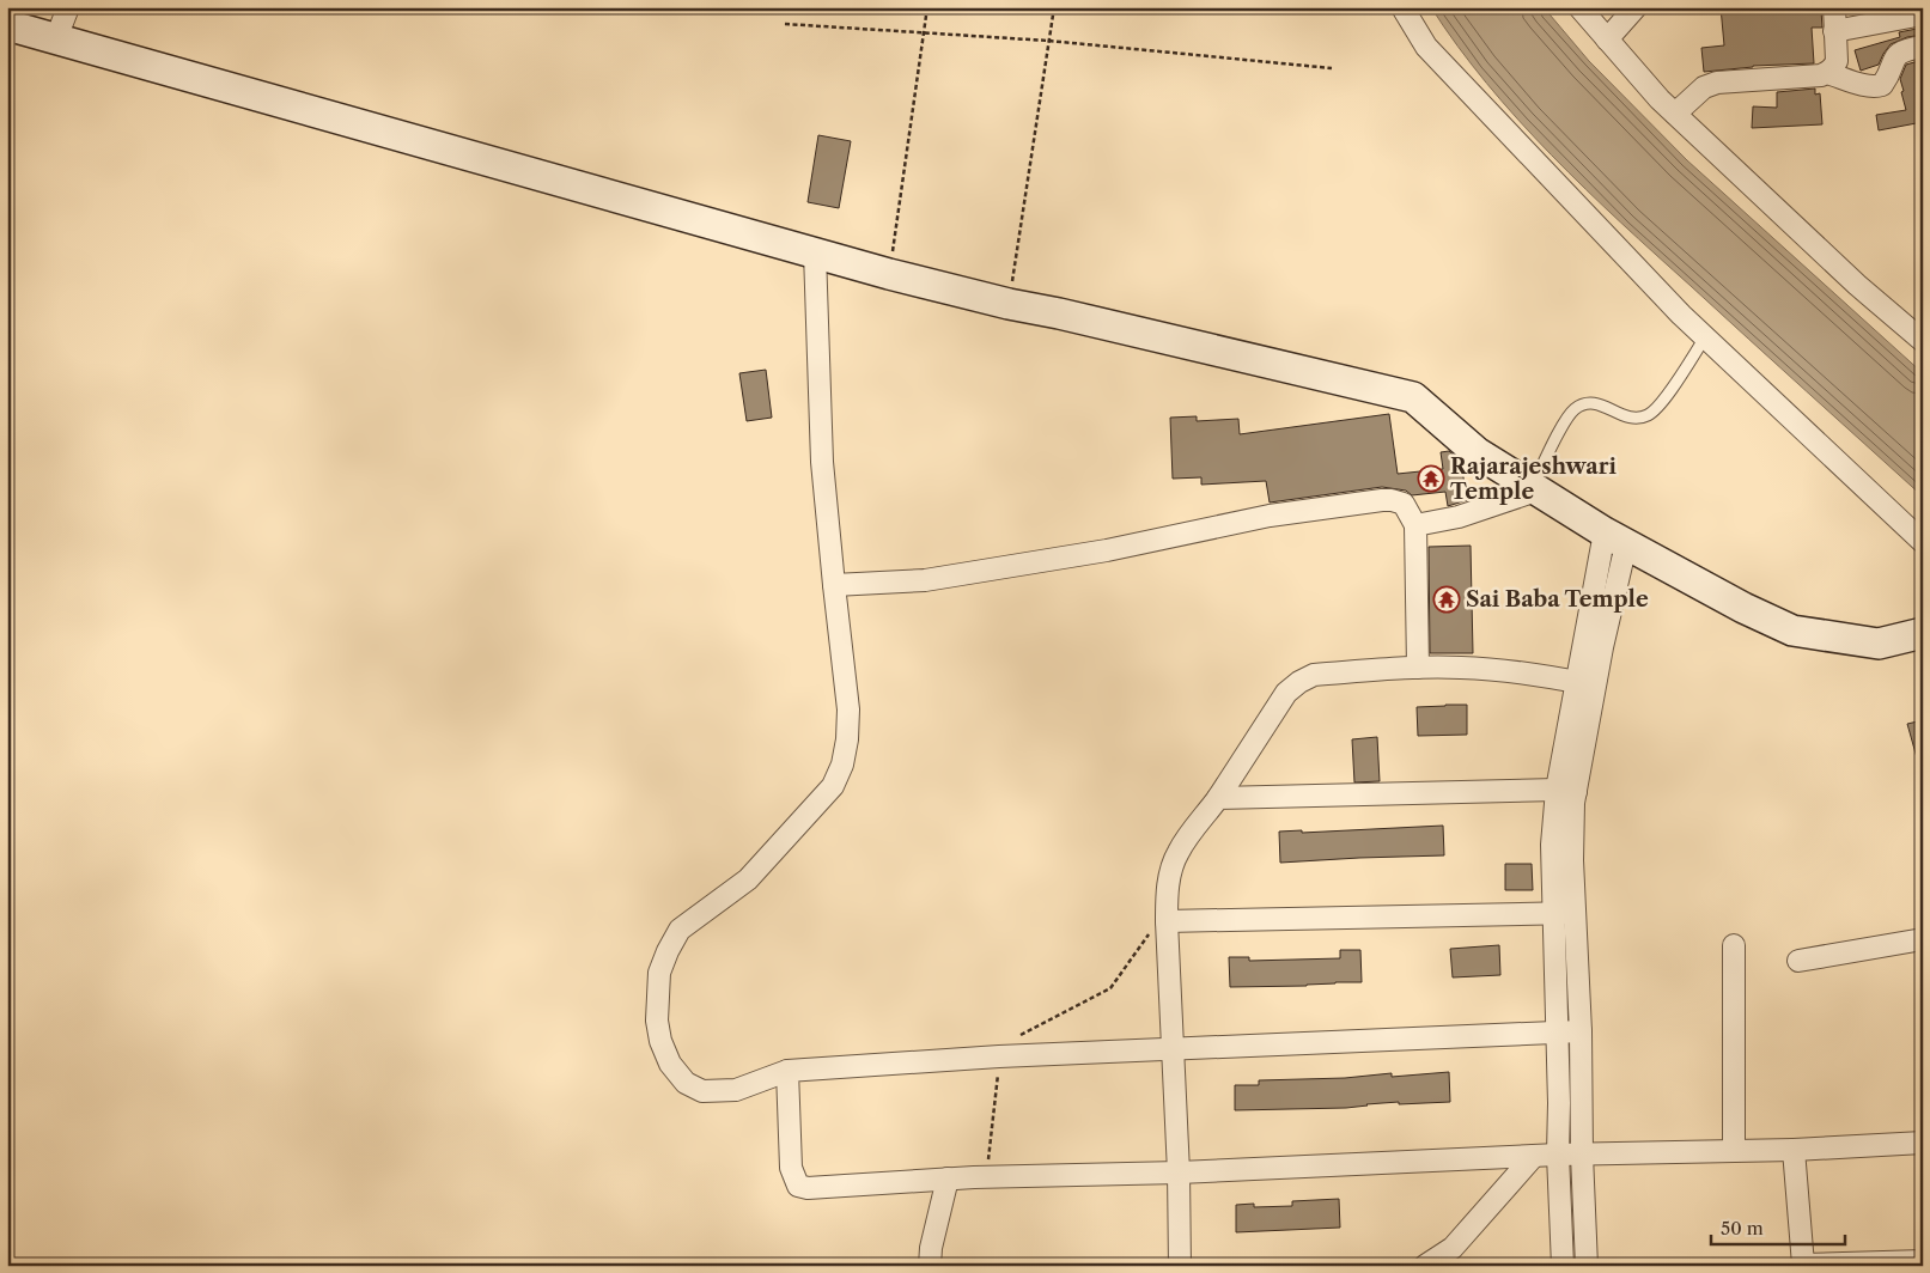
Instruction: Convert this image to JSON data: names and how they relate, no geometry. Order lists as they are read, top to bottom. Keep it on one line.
{"places":{"temple":["Rajarajeshwari Temple","Sai Baba Temple"]},"scale_bar":"50 m"}
